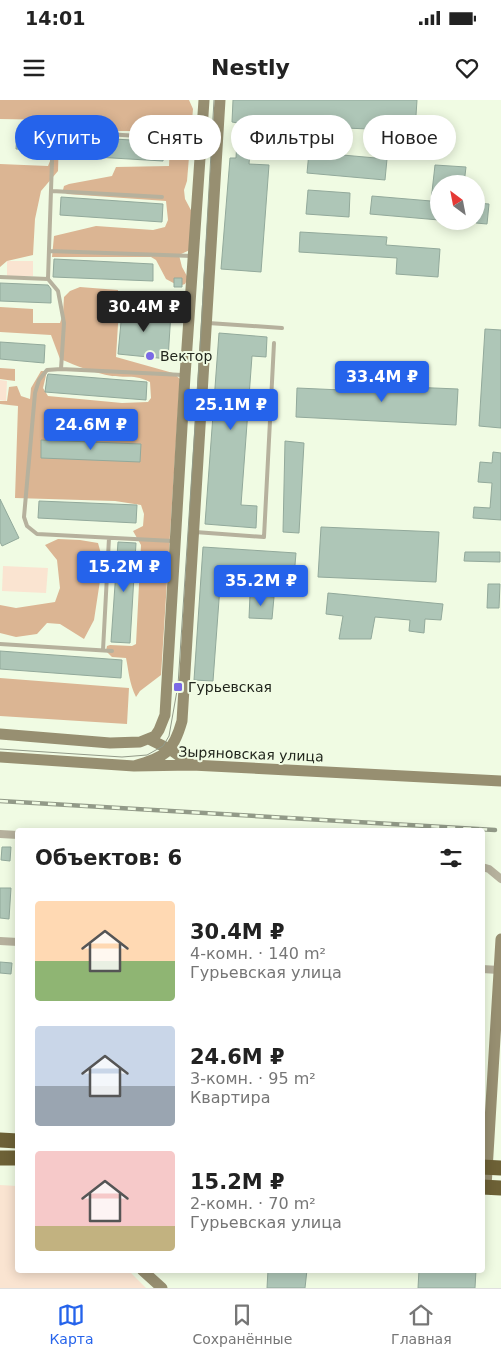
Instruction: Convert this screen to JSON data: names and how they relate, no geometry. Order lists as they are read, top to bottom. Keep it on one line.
{"streets":{"street":["Зыряновская улица"]},"places":{"other":["Вектор"],"transit":["Гурьевская"]},"north":"top left","page":{"status":"14:01","header":"Nestly","chip":["Купить","Снять","Фильтры","Новое"],"price":["30.4M ₽","33.4M ₽","25.1M ₽","24.6M ₽","15.2M ₽","35.2M ₽"],"heading":"Объектов: 6","list":[{"name":"30.4M ₽","note":"4-комн. · 140 m² · Гурьевская улица"},{"name":"24.6M ₽","note":"3-комн. · 95 m² · Квартира"},{"name":"15.2M ₽","note":"2-комн. · 70 m² · Гурьевская улица"}],"tabs":["Карта","Сохранённые","Главная"]}}
